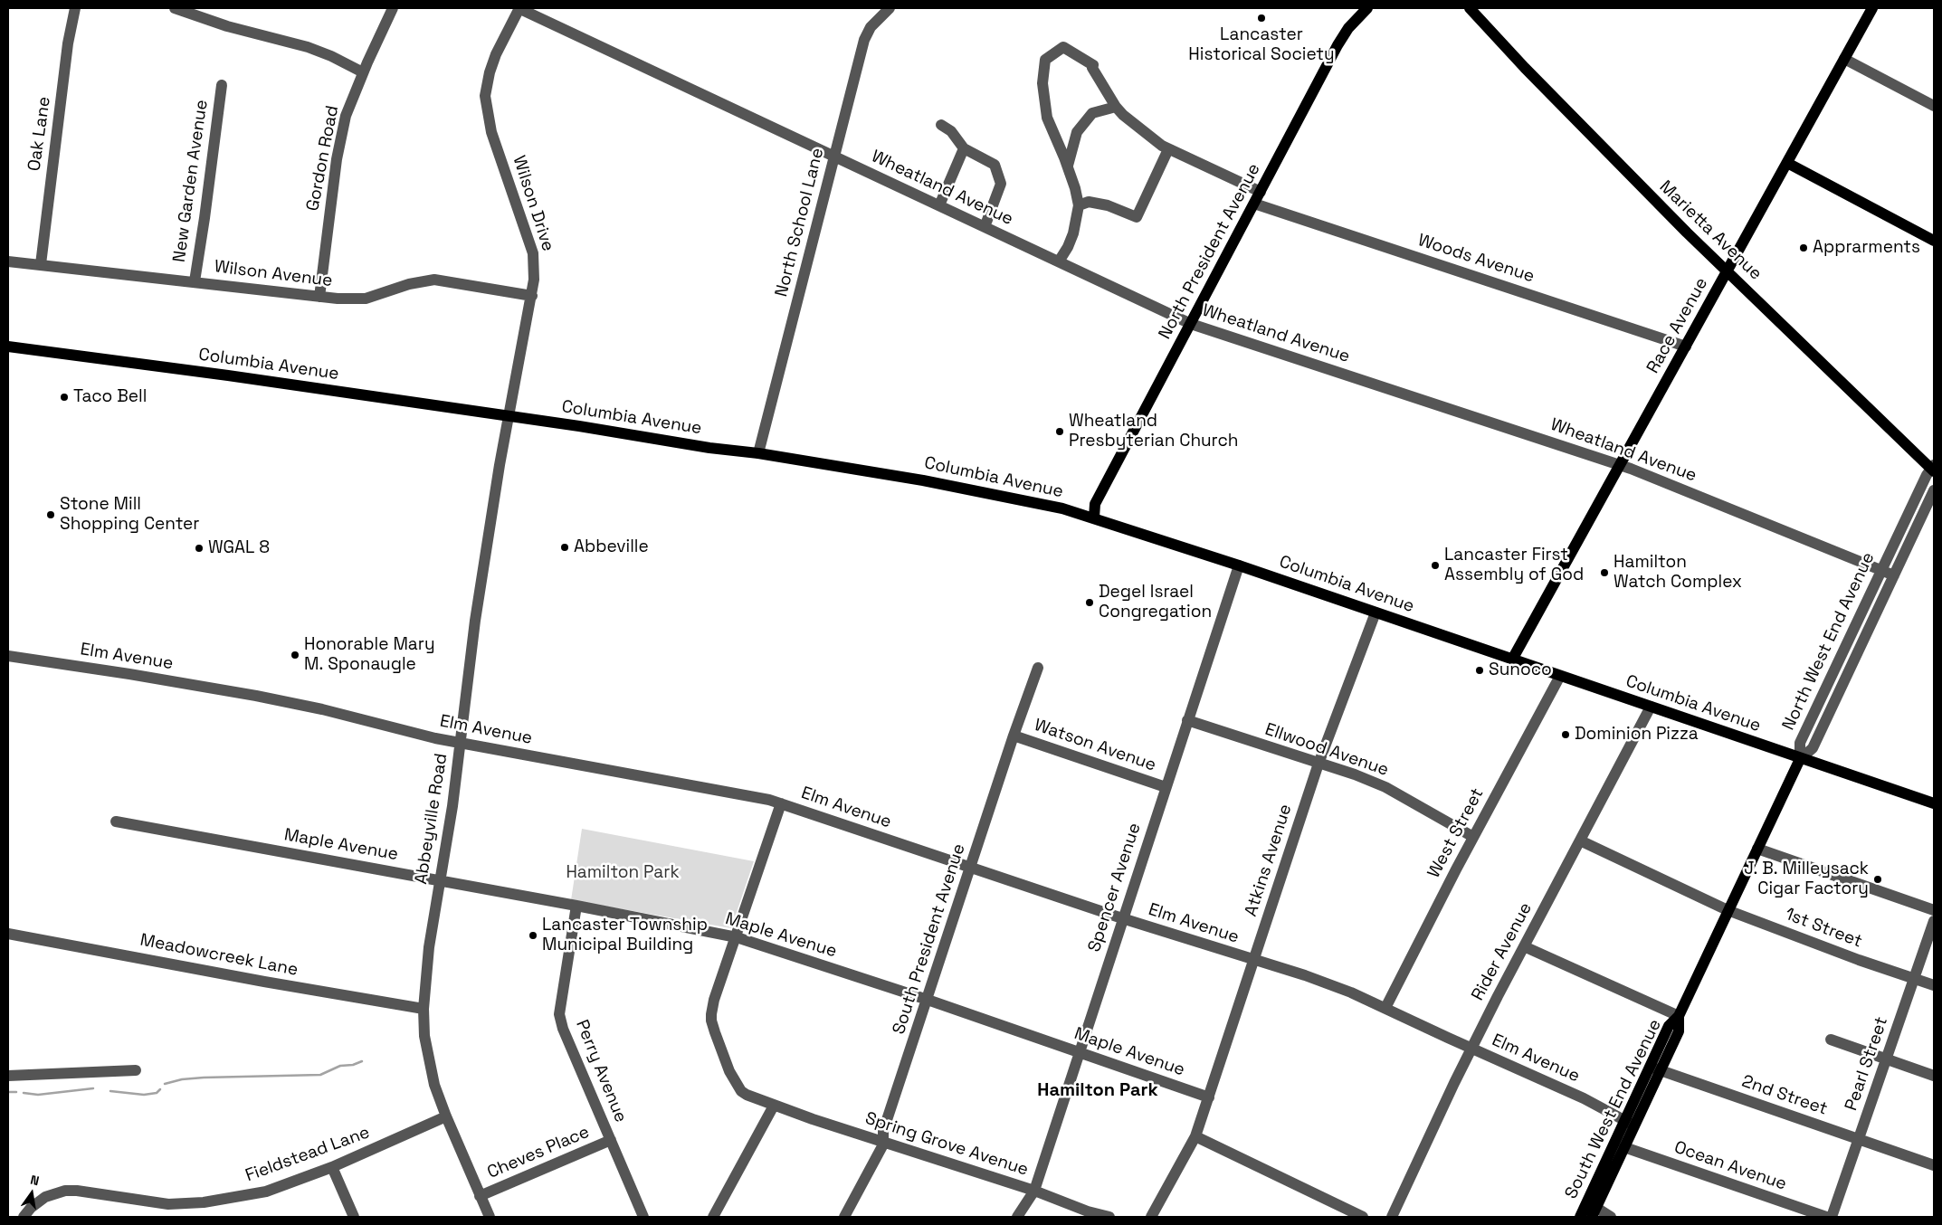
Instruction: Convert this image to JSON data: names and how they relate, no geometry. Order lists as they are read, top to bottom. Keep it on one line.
{"streets":{"main road":["Marietta Avenue","North President Avenue","Race Avenue","Columbia Avenue","South West End Avenue"],"street":["Oak Lane","Gordon Road","New Garden Avenue","Wheatland Avenue","Wilson Drive","North School Lane","Woods Avenue","Wilson Avenue","North West End Avenue","Elm Avenue","Watson Avenue","Ellwood Avenue","Abbeyville Road","West Street","Maple Avenue","Atkins Avenue","Spencer Avenue","1st Street","South President Avenue","Rider Avenue","Meadowcreek Lane","Pearl Street","Perry Avenue","2nd Street","Spring Grove Avenue","Cheves Place","Fieldstead Lane","Ocean Avenue"]},"crossings":[["Oak Lane","Wilson Avenue"],["Gordon Road","Wilson Avenue"],["New Garden Avenue","Wilson Avenue"],["Wheatland Avenue","Wilson Drive"],["Wheatland Avenue","North School Lane"],["Wheatland Avenue","North President Avenue"],["Wheatland Avenue","Race Avenue"],["Wheatland Avenue","North West End Avenue"],["Wilson Drive","Wilson Avenue"],["Wilson Drive","Columbia Avenue"],["Wilson Drive","Abbeyville Road"],["North School Lane","Columbia Avenue"],["Marietta Avenue","Race Avenue"],["Marietta Avenue","North West End Avenue"],["North President Avenue","Woods Avenue"],["North President Avenue","Columbia Avenue"],["Woods Avenue","Race Avenue"],["Race Avenue","Columbia Avenue"],["Columbia Avenue","North West End Avenue"],["Columbia Avenue","Abbeyville Road"],["Columbia Avenue","West Street"],["Columbia Avenue","Atkins Avenue"],["Columbia Avenue","Spencer Avenue"],["Columbia Avenue","Rider Avenue"],["Columbia Avenue","South West End Avenue"],["North West End Avenue","South West End Avenue"],["Elm Avenue","Abbeyville Road"],["Elm Avenue","West Street"],["Elm Avenue","Atkins Avenue"],["Elm Avenue","Spencer Avenue"],["Elm Avenue","South President Avenue"],["Elm Avenue","Rider Avenue"],["Elm Avenue","South West End Avenue"],["Elm Avenue","Spring Grove Avenue"],["Watson Avenue","Spencer Avenue"],["Watson Avenue","South President Avenue"],["Ellwood Avenue","West Street"],["Ellwood Avenue","Atkins Avenue"],["Ellwood Avenue","Spencer Avenue"],["Abbeyville Road","Maple Avenue"],["Abbeyville Road","Meadowcreek Lane"],["Abbeyville Road","Cheves Place"],["Abbeyville Road","Fieldstead Lane"],["Maple Avenue","Atkins Avenue"],["Maple Avenue","Spencer Avenue"],["Maple Avenue","South President Avenue"],["Maple Avenue","Perry Avenue"],["Maple Avenue","Spring Grove Avenue"],["Spencer Avenue","Spring Grove Avenue"],["1st Street","Rider Avenue"],["1st Street","Pearl Street"],["1st Street","South West End Avenue"],["South President Avenue","Spring Grove Avenue"],["Pearl Street","2nd Street"],["Perry Avenue","Cheves Place"],["2nd Street","South West End Avenue"],["South West End Avenue","Ocean Avenue"]],"districts":["Hamilton Park"],"parks":["Hamilton Park"],"places":["Lancaster Historical Society","Apprarments","Taco Bell","Wheatland Presbyterian Church","Stone Mill Shopping Center","Abbeville","WGAL 8","Lancaster First Assembly of God","Hamilton Watch Complex","Degel Israel Congregation","Honorable Mary M. Sponaugle","Sunoco","Dominion Pizza","J. B. Milleysack Cigar Factory","Lancaster Township Municipal Building"],"north":"top"}
